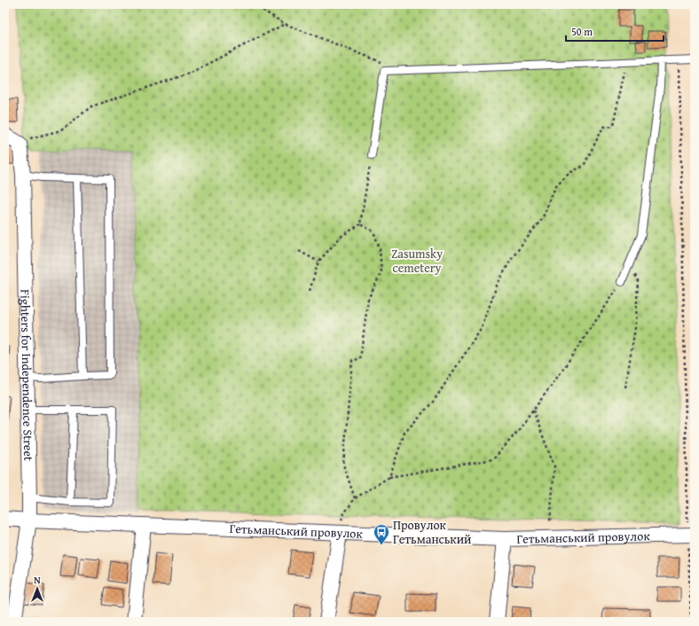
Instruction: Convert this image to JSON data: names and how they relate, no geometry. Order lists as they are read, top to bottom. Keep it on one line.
{"streets":{"street":["Fighters for Independence Street","Гетьманський провулок"]},"crossings":[["Fighters for Independence Street","Гетьманський провулок"]],"parks":["Zasumsky cemetery"],"places":{"bus stop":["Провулок Гетьманський"]},"scale_bar":"50 m","north":"top"}
